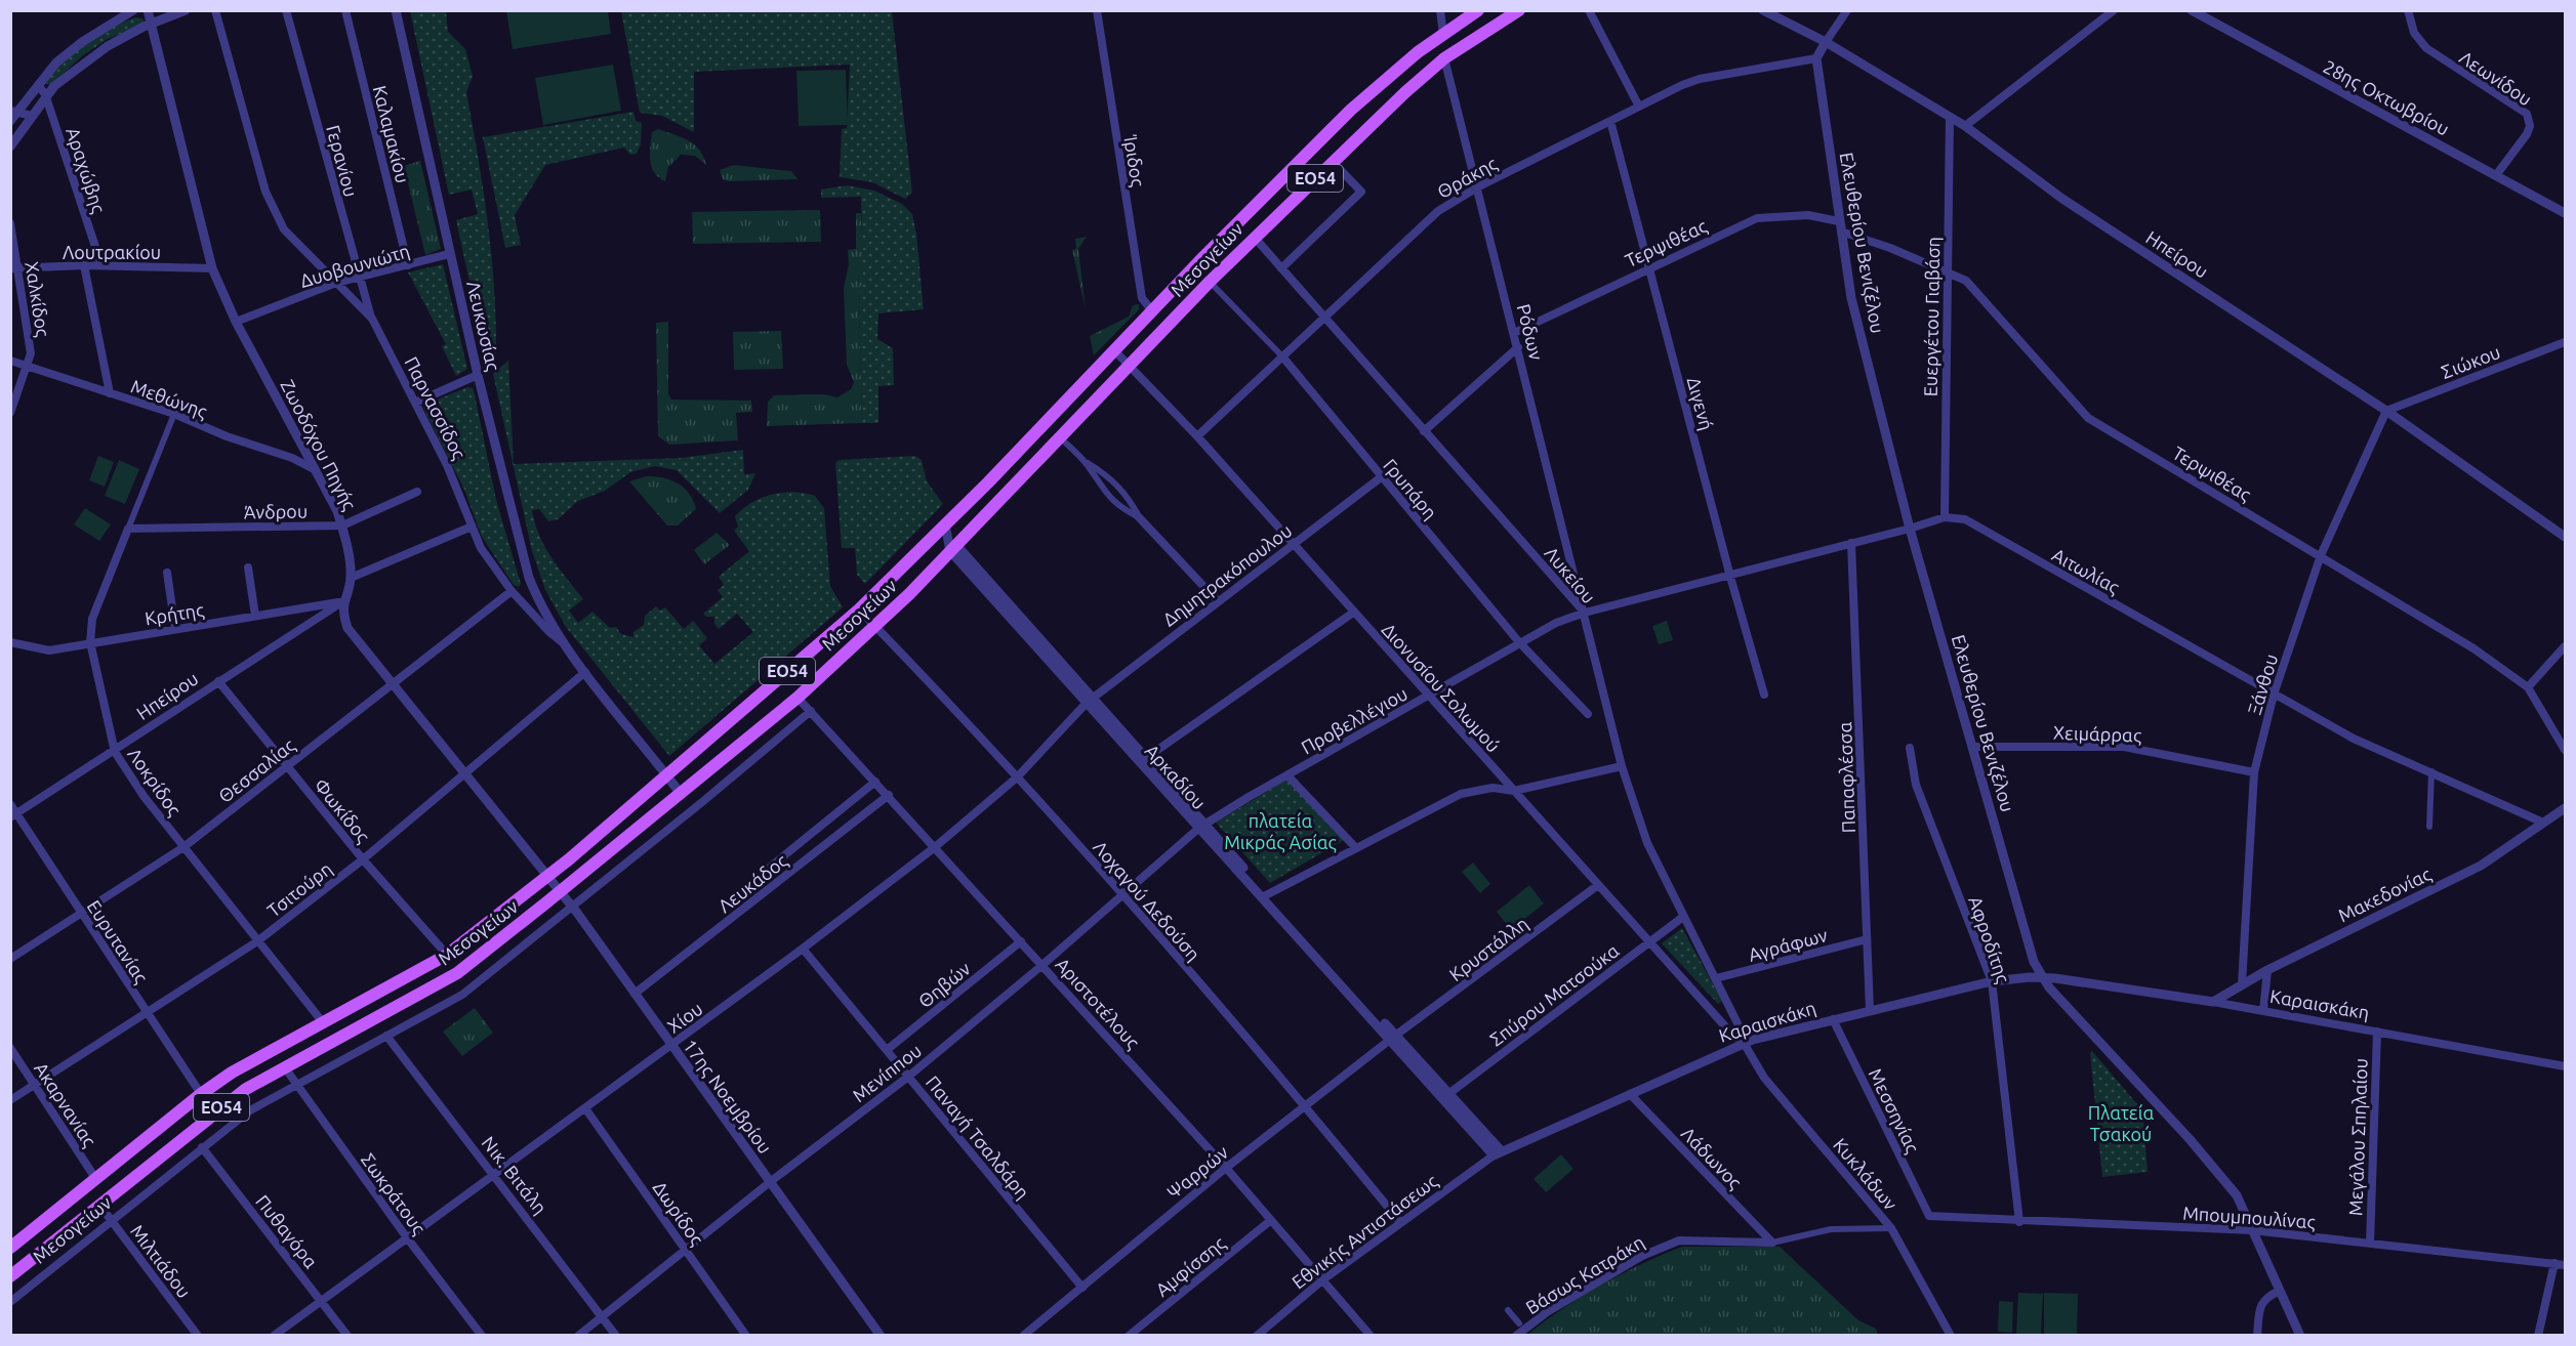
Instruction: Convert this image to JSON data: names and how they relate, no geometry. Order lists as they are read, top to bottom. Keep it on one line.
{"streets":{"main road":["ΕΟ54","Μεσογείων"],"street":["Λεωνίδου","28ης Οκτωβρίου","Καλαμακίου","Γερανίου","Ίριδος","Αραχώβης","Θράκης","Τερψιθέας","Ελευθερίου Βενιζέλου","Λουτρακίου","Ηπείρου","Δυοβουνιώτη","Χαλκίδος","Ευεργέτου Γιαβάση","Λευκωσίας","Ρόδων","Σιώκου","Μεθώνης","Διγενή","Παρνασσίδος","Ζωοδόχου Πηγής","Γρυπάρη","Άνδρου","Αιτωλίας","Δημητρακόπουλου","Λυκείου","Κρήτης","Ξάνθου","Διονυσίου Σολωμού","Προβελλέγιου","Χειμάρρας","Θεσσαλίας","Αρκαδίου","Παπαφλέσσα","Λοκρίδος","Φωκίδος","Λευκάδος","Τσιτούρη","Μακεδονίας","Λοχαγού Δεδούση","Αφροδίτης","Ευρυτανίας","Αγράφων","Κρυστάλλη","Θηβών","Σπύρου Ματσούκα","Αριστοτέλους","Καραισκάκη","Χίου","Μενίππου","17ης Νοεμβρίου","Ακαρνανίας","Μεσσηνίας","Παναγή Τσαλδάρη","Μεγάλου Σπηλαίου","Λάδωνος","Ψαρρών","Κυκλάδων","Νικ. Βιτάλη","Σωκράτους","Δωρίδος","Μπουμπουλίνας","Πυθαγόρα","Εθνικής Αντιστάσεως","Μιλτιάδου","Αμφίσσης","Βάσως Κατράκη"]},"crossings":[["Λεωνίδου","28ης Οκτωβρίου"],["Καλαμακίου","Δυοβουνιώτη"],["Γερανίου","Δυοβουνιώτη"],["Γερανίου","Παρνασσίδος"],["Ίριδος","Μεσογείων"],["Αραχώβης","Λουτρακίου"],["Θράκης","Ελευθερίου Βενιζέλου"],["Θράκης","Ρόδων"],["Θράκης","Διγενή"],["Θράκης","Γρυπάρη"],["Θράκης","Λυκείου"],["Θράκης","Διονυσίου Σολωμού"],["Τερψιθέας","Ελευθερίου Βενιζέλου"],["Τερψιθέας","Ευεργέτου Γιαβάση"],["Τερψιθέας","Ρόδων"],["Τερψιθέας","Διγενή"],["Τερψιθέας","Ξάνθου"],["Ελευθερίου Βενιζέλου","Χειμάρρας"],["Ελευθερίου Βενιζέλου","Καραισκάκη"],["Ελευθερίου Βενιζέλου","Μπουμπουλίνας"],["Λουτρακίου","Χαλκίδος"],["Λουτρακίου","Ζωοδόχου Πηγής"],["Ηπείρου","Ευεργέτου Γιαβάση"],["Ηπείρου","Σιώκου"],["Ηπείρου","Ζωοδόχου Πηγής"],["Ηπείρου","Κρήτης"],["Ηπείρου","Ξάνθου"],["Ηπείρου","Λοκρίδος"],["Ηπείρου","Φωκίδος"],["Ηπείρου","Ευρυτανίας"],["Μεσογείων","Ρόδων"],["Μεσογείων","Παρνασσίδος"],["Μεσογείων","Ζωοδόχου Πηγής"],["Μεσογείων","Γρυπάρη"],["Μεσογείων","Λυκείου"],["Μεσογείων","Διονυσίου Σολωμού"],["Μεσογείων","Αρκαδίου"],["Μεσογείων","Λοκρίδος"],["Μεσογείων","Φωκίδος"],["Μεσογείων","Λοχαγού Δεδούση"],["Μεσογείων","Ευρυτανίας"],["Μεσογείων","Αριστοτέλους"],["Μεσογείων","17ης Νοεμβρίου"],["Μεσογείων","Ακαρνανίας"],["Μεσογείων","Νικ. Βιτάλη"],["Μεσογείων","Σωκράτους"],["Μεσογείων","Πυθαγόρα"],["Μεσογείων","Μιλτιάδου"],["Δυοβουνιώτη","Λευκωσίας"],["Δυοβουνιώτη","Παρνασσίδος"],["Δυοβουνιώτη","Ζωοδόχου Πηγής"],["Χαλκίδος","Μεθώνης"],["Ευεργέτου Γιαβάση","Αιτωλίας"],["Λευκωσίας","Παρνασσίδος"],["Ρόδων","Λυκείου"],["Ρόδων","Προβελλέγιου"],["Σιώκου","Ξάνθου"],["Μεθώνης","Ζωοδόχου Πηγής"],["Μεθώνης","Λοκρίδος"],["Παρνασσίδος","Θεσσαλίας"],["Παρνασσίδος","Τσιτούρη"],["Ζωοδόχου Πηγής","Άνδρου"],["Ζωοδόχου Πηγής","Κρήτης"],["Ζωοδόχου Πηγής","Θεσσαλίας"],["Ζωοδόχου Πηγής","Τσιτούρη"],["Ζωοδόχου Πηγής","17ης Νοεμβρίου"],["Γρυπάρη","Δημητρακόπουλου"],["Γρυπάρη","Προβελλέγιου"],["Άνδρου","Λοκρίδος"],["Αιτωλίας","Ξάνθου"],["Αιτωλίας","Μακεδονίας"],["Δημητρακόπουλου","Διονυσίου Σολωμού"],["Δημητρακόπουλου","Αρκαδίου"],["Δημητρακόπουλου","Χίου"],["Λυκείου","Διονυσίου Σολωμού"],["Λυκείου","Προβελλέγιου"],["Λυκείου","Αγράφων"],["Λυκείου","Σπύρου Ματσούκα"],["Λυκείου","Καραισκάκη"],["Λυκείου","Κυκλάδων"],["Κρήτης","Λοκρίδος"],["Ξάνθου","Χειμάρρας"],["Ξάνθου","Μακεδονίας"],["Διονυσίου Σολωμού","Προβελλέγιου"],["Διονυσίου Σολωμού","Κρυστάλλη"],["Διονυσίου Σολωμού","Σπύρου Ματσούκα"],["Διονυσίου Σολωμού","Καραισκάκη"],["Διονυσίου Σολωμού","Κυκλάδων"],["Προβελλέγιου","Αρκαδίου"],["Προβελλέγιου","Μενίππου"],["Θεσσαλίας","Λοκρίδος"],["Θεσσαλίας","Φωκίδος"],["Θεσσαλίας","Ευρυτανίας"],["Αρκαδίου","Κρυστάλλη"],["Αρκαδίου","Σπύρου Ματσούκα"],["Αρκαδίου","Καραισκάκη"],["Αρκαδίου","Χίου"],["Αρκαδίου","Μενίππου"],["Αρκαδίου","Ψαρρών"],["Αρκαδίου","Εθνικής Αντιστάσεως"],["Παπαφλέσσα","Αγράφων"],["Παπαφλέσσα","Καραισκάκη"],["Λοκρίδος","Τσιτούρη"],["Φωκίδος","Τσιτούρη"],["Λευκάδος","Αριστοτέλους"],["Λευκάδος","17ης Νοεμβρίου"],["Τσιτούρη","Ευρυτανίας"],["Τσιτούρη","Ακαρνανίας"],["Μακεδονίας","Καραισκάκη"],["Λοχαγού Δεδούση","Χίου"],["Λοχαγού Δεδούση","Μενίππου"],["Λοχαγού Δεδούση","Ψαρρών"],["Λοχαγού Δεδούση","Εθνικής Αντιστάσεως"],["Αφροδίτης","Καραισκάκη"],["Αφροδίτης","Μπουμπουλίνας"],["Κρυστάλλη","Ψαρρών"],["Θηβών","Αριστοτέλους"],["Θηβών","Παναγή Τσαλδάρη"],["Αριστοτέλους","Χίου"],["Αριστοτέλους","Μενίππου"],["Αριστοτέλους","Ψαρρών"],["Αριστοτέλους","Εθνικής Αντιστάσεως"],["Αριστοτέλους","Αμφίσσης"],["Καραισκάκη","Μεσσηνίας"],["Καραισκάκη","Μεγάλου Σπηλαίου"],["Καραισκάκη","Λάδωνος"],["Καραισκάκη","Κυκλάδων"],["Καραισκάκη","Εθνικής Αντιστάσεως"],["Χίου","17ης Νοεμβρίου"],["Χίου","Παναγή Τσαλδάρη"],["Χίου","Νικ. Βιτάλη"],["Χίου","Σωκράτους"],["Χίου","Δωρίδος"],["Χίου","Πυθαγόρα"],["Μενίππου","17ης Νοεμβρίου"],["Μενίππου","Παναγή Τσαλδάρη"],["Μενίππου","Νικ. Βιτάλη"],["Μενίππου","Δωρίδος"],["Μεσσηνίας","Μπουμπουλίνας"],["Παναγή Τσαλδάρη","Ψαρρών"],["Μεγάλου Σπηλαίου","Μπουμπουλίνας"],["Λάδωνος","Βάσως Κατράκη"],["Κυκλάδων","Βάσως Κατράκη"]],"parks":["πλατεία Μικράς Ασίας","Πλατεία Τσακού"]}
